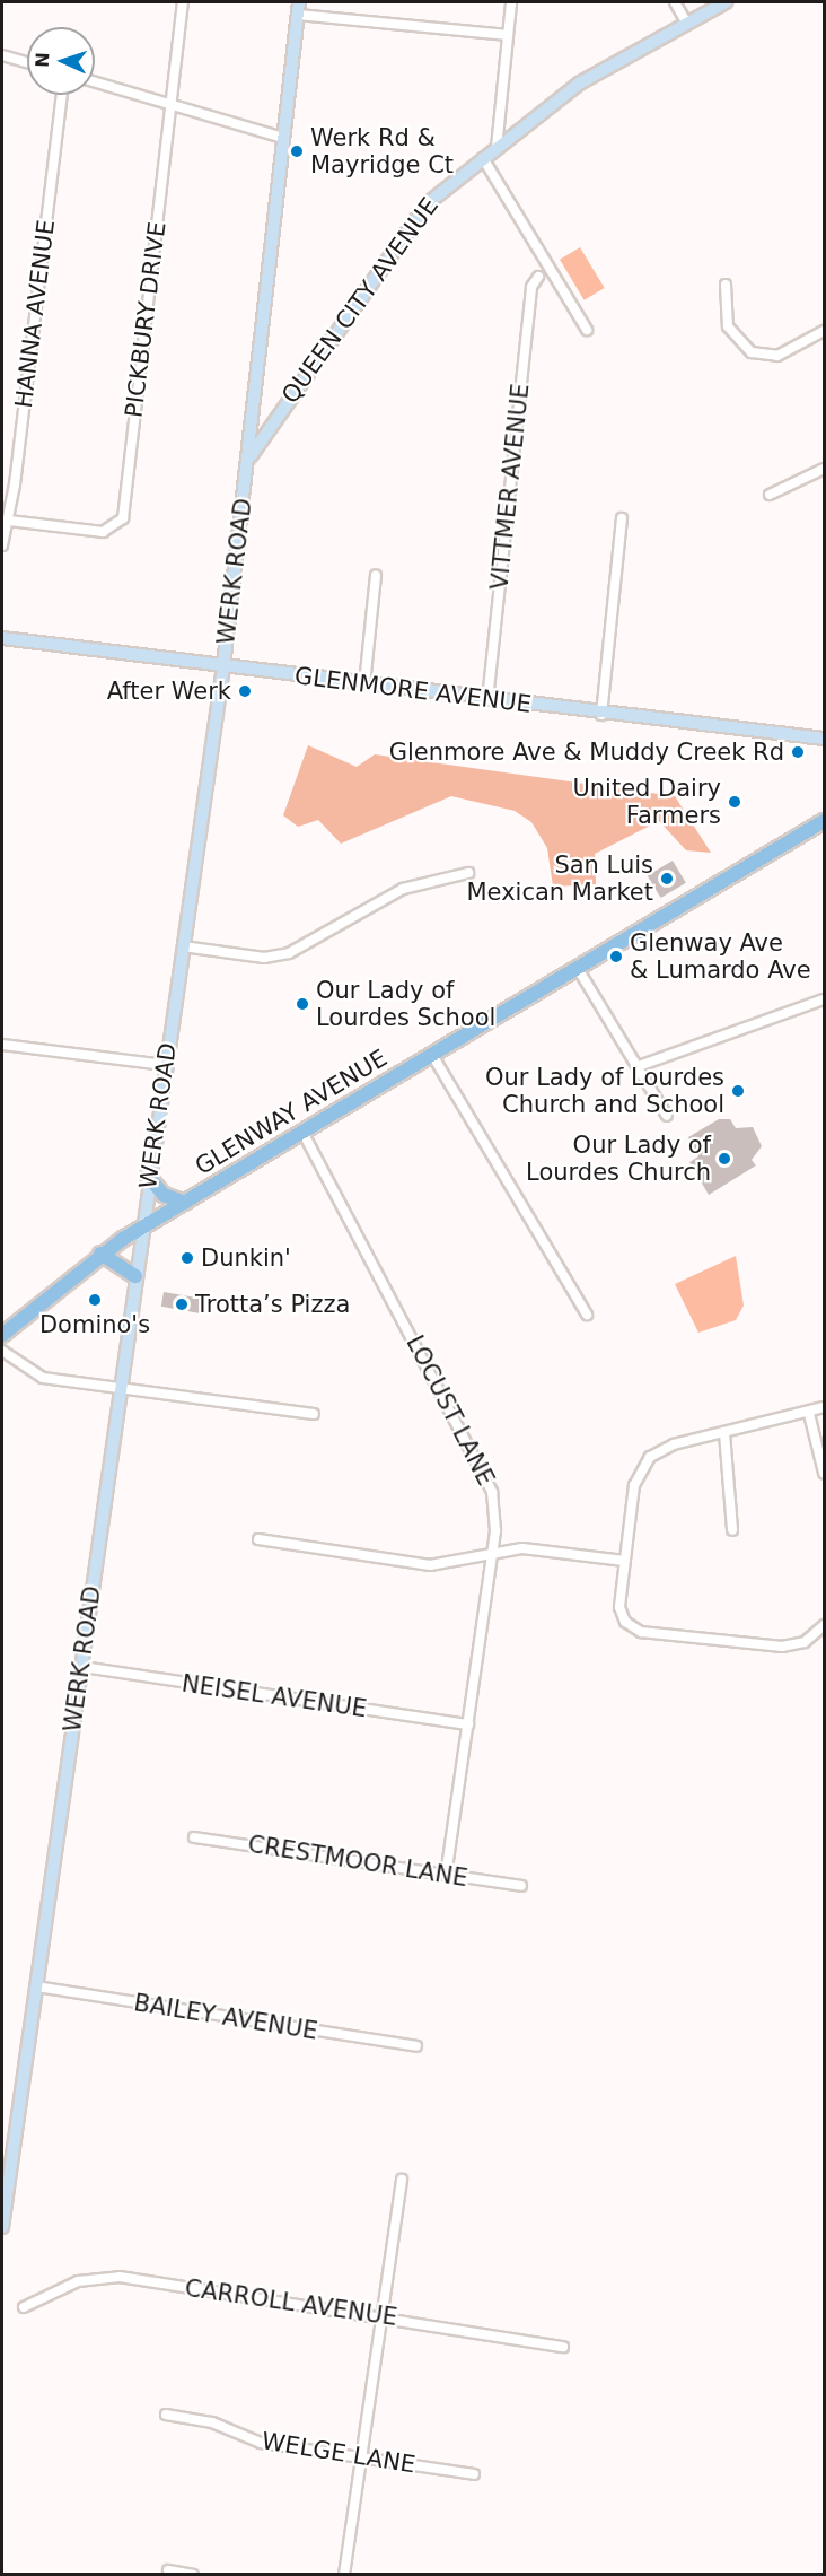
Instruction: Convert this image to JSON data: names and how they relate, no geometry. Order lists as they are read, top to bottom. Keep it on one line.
{"streets":{"main road":["GLENWAY AVENUE"],"street":["QUEEN CITY AVENUE","HANNA AVENUE","PICKBURY DRIVE","VITTMER AVENUE","WERK ROAD","GLENMORE AVENUE","LOCUST LANE","NEISEL AVENUE","CRESTMOOR LANE","BAILEY AVENUE","CARROLL AVENUE","WELGE LANE"]},"crossings":[["QUEEN CITY AVENUE","WERK ROAD"],["HANNA AVENUE","PICKBURY DRIVE"],["VITTMER AVENUE","GLENMORE AVENUE"],["WERK ROAD","GLENMORE AVENUE"],["WERK ROAD","GLENWAY AVENUE"],["WERK ROAD","NEISEL AVENUE"],["WERK ROAD","BAILEY AVENUE"],["GLENWAY AVENUE","LOCUST LANE"],["LOCUST LANE","NEISEL AVENUE"],["LOCUST LANE","CRESTMOOR LANE"]],"places":["Werk Rd & Mayridge Ct","After Werk","Glenmore Ave & Muddy Creek Rd","United Dairy Farmers","San Luis Mexican Market","Glenway Ave & Lumardo Ave","Our Lady of Lourdes School","Our Lady of Lourdes Church and School","Our Lady of Lourdes Church","Dunkin'","Domino's","Trotta’s Pizza"],"north":"left"}
